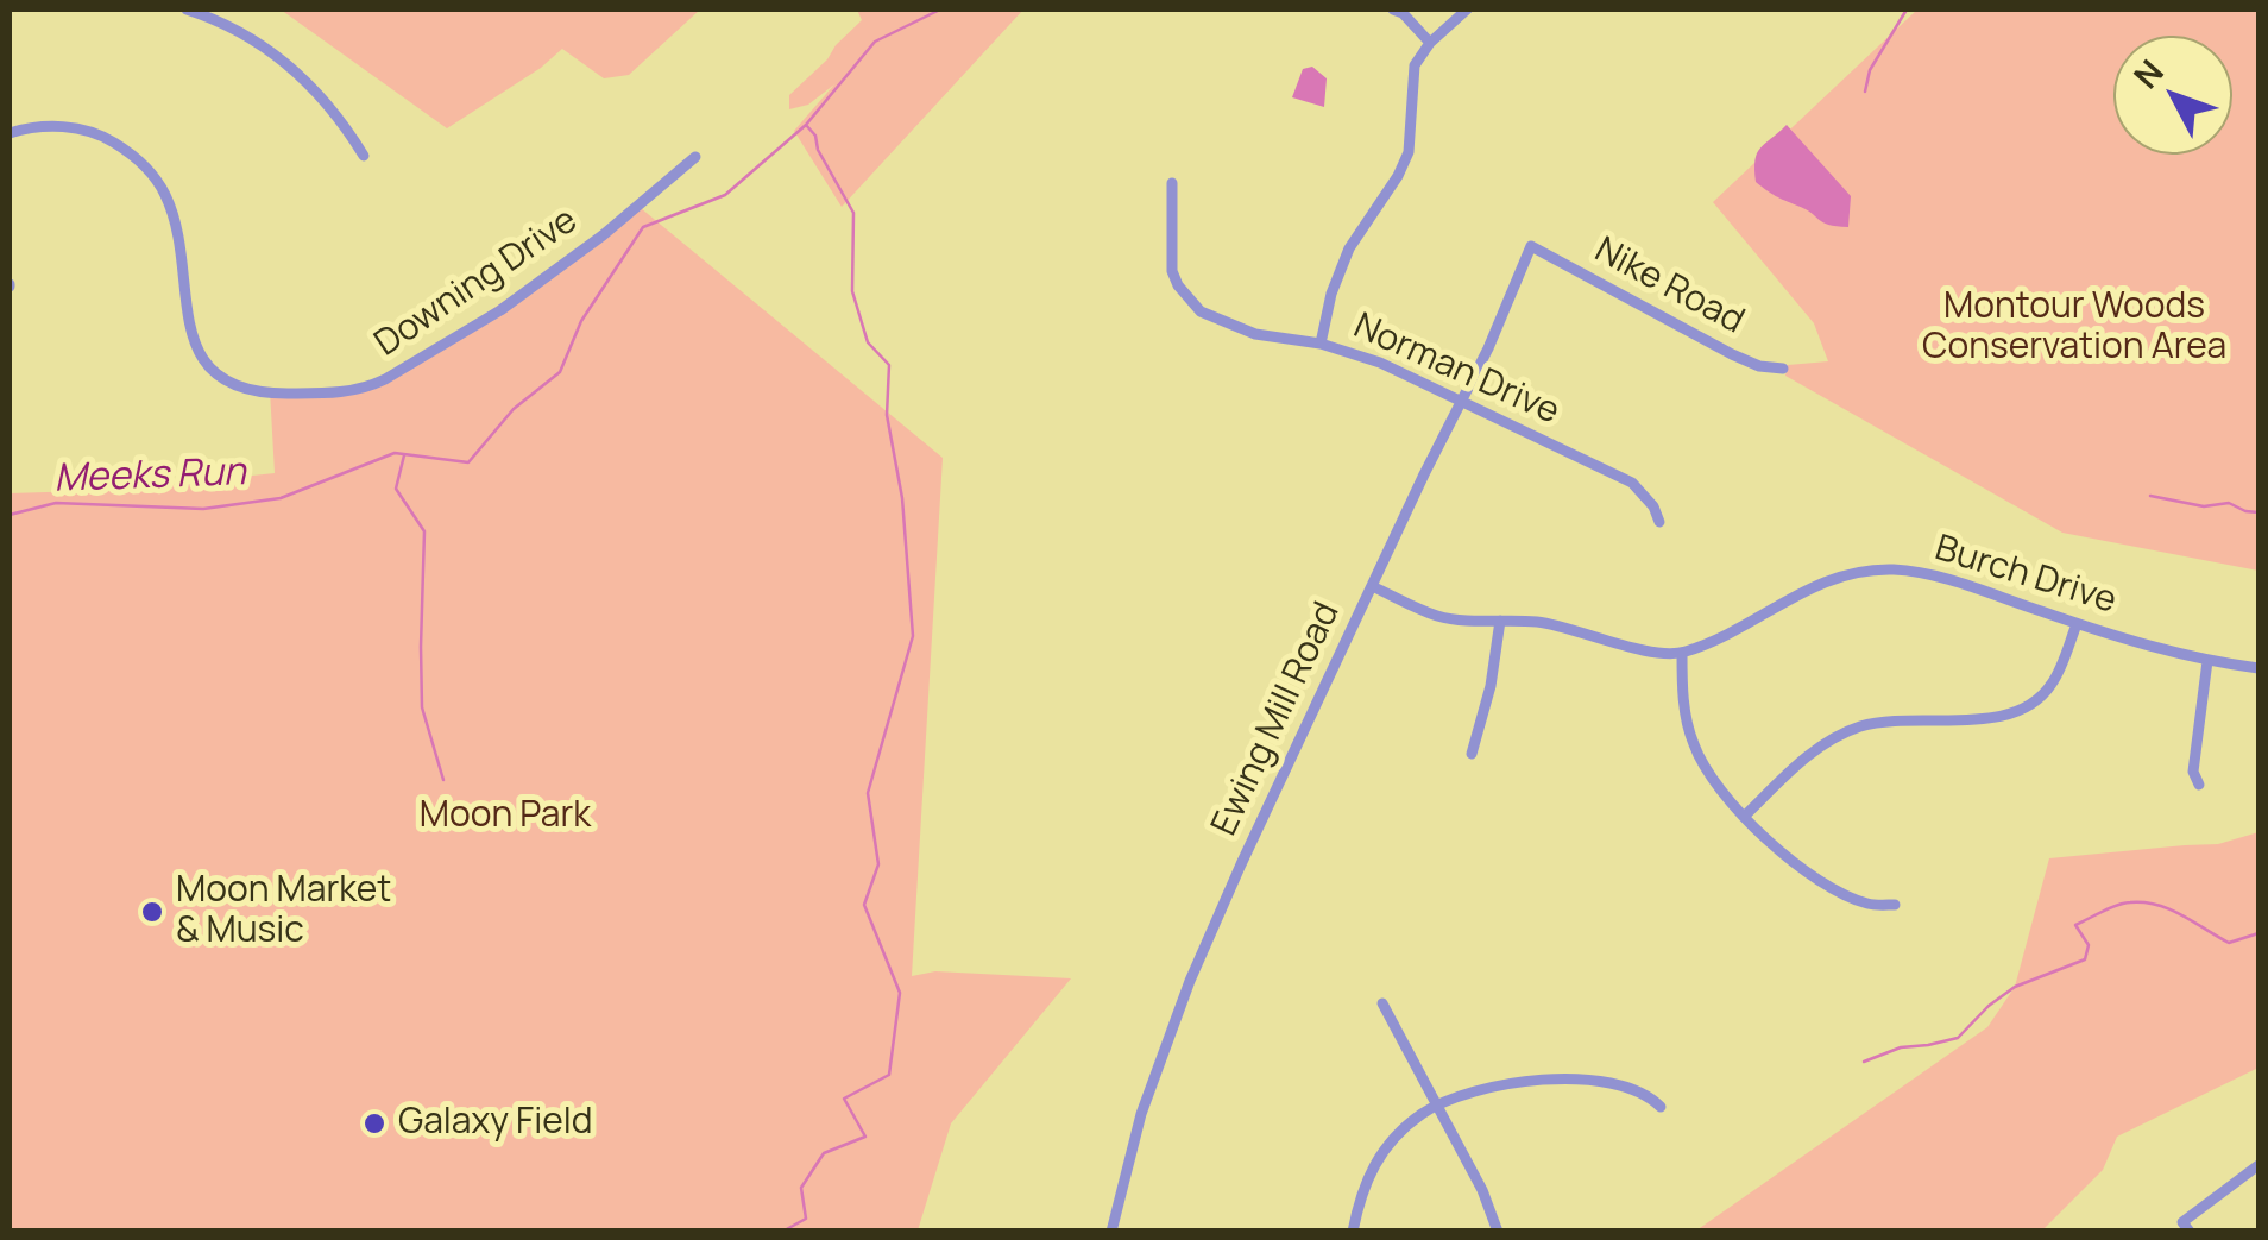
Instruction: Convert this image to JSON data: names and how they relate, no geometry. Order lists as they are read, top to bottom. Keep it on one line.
{"streets":{"street":["Downing Drive","Nike Road","Norman Drive","Burch Drive","Ewing Mill Road"]},"crossings":[["Nike Road","Ewing Mill Road"],["Norman Drive","Ewing Mill Road"]],"water":["Meeks Run"],"parks":["Montour Woods Conservation Area","Moon Park"],"places":["Moon Market & Music","Galaxy Field"],"north":"top left"}
